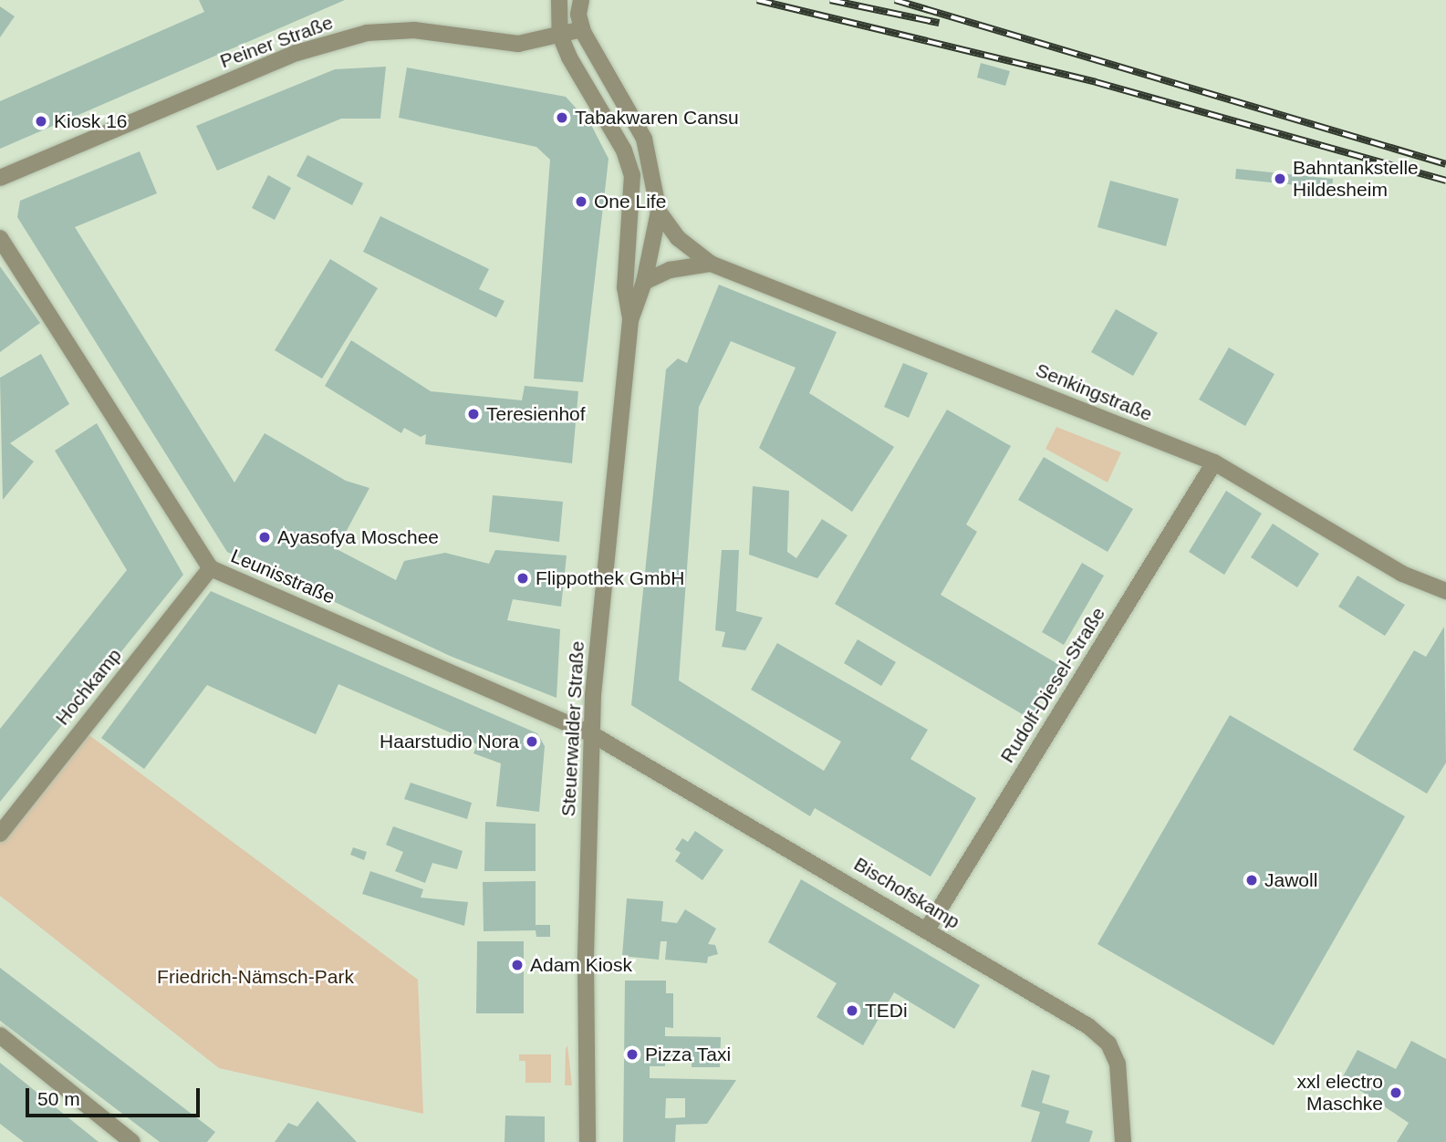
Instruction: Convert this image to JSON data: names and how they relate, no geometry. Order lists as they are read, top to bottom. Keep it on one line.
{"streets":{"street":["Peiner Straße","Senkingstraße","Leunisstraße","Rudolf-Diesel-Straße","Hochkamp","Steuerwalder Straße","Bischofskamp"]},"crossings":[["Peiner Straße","Steuerwalder Straße"],["Senkingstraße","Rudolf-Diesel-Straße"],["Senkingstraße","Steuerwalder Straße"],["Leunisstraße","Hochkamp"],["Leunisstraße","Steuerwalder Straße"],["Leunisstraße","Bischofskamp"],["Rudolf-Diesel-Straße","Bischofskamp"],["Steuerwalder Straße","Bischofskamp"]],"parks":["Friedrich-Nämsch-Park"],"places":["Tabakwaren Cansu","Kiosk 16","Bahntankstelle Hildesheim","One Life","Teresienhof","Ayasofya Moschee","Flippothek GmbH","Haarstudio Nora","Jawoll","Adam Kiosk","TEDi","Pizza Taxi","xxl electro Maschke"],"scale_bar":"50 m"}
